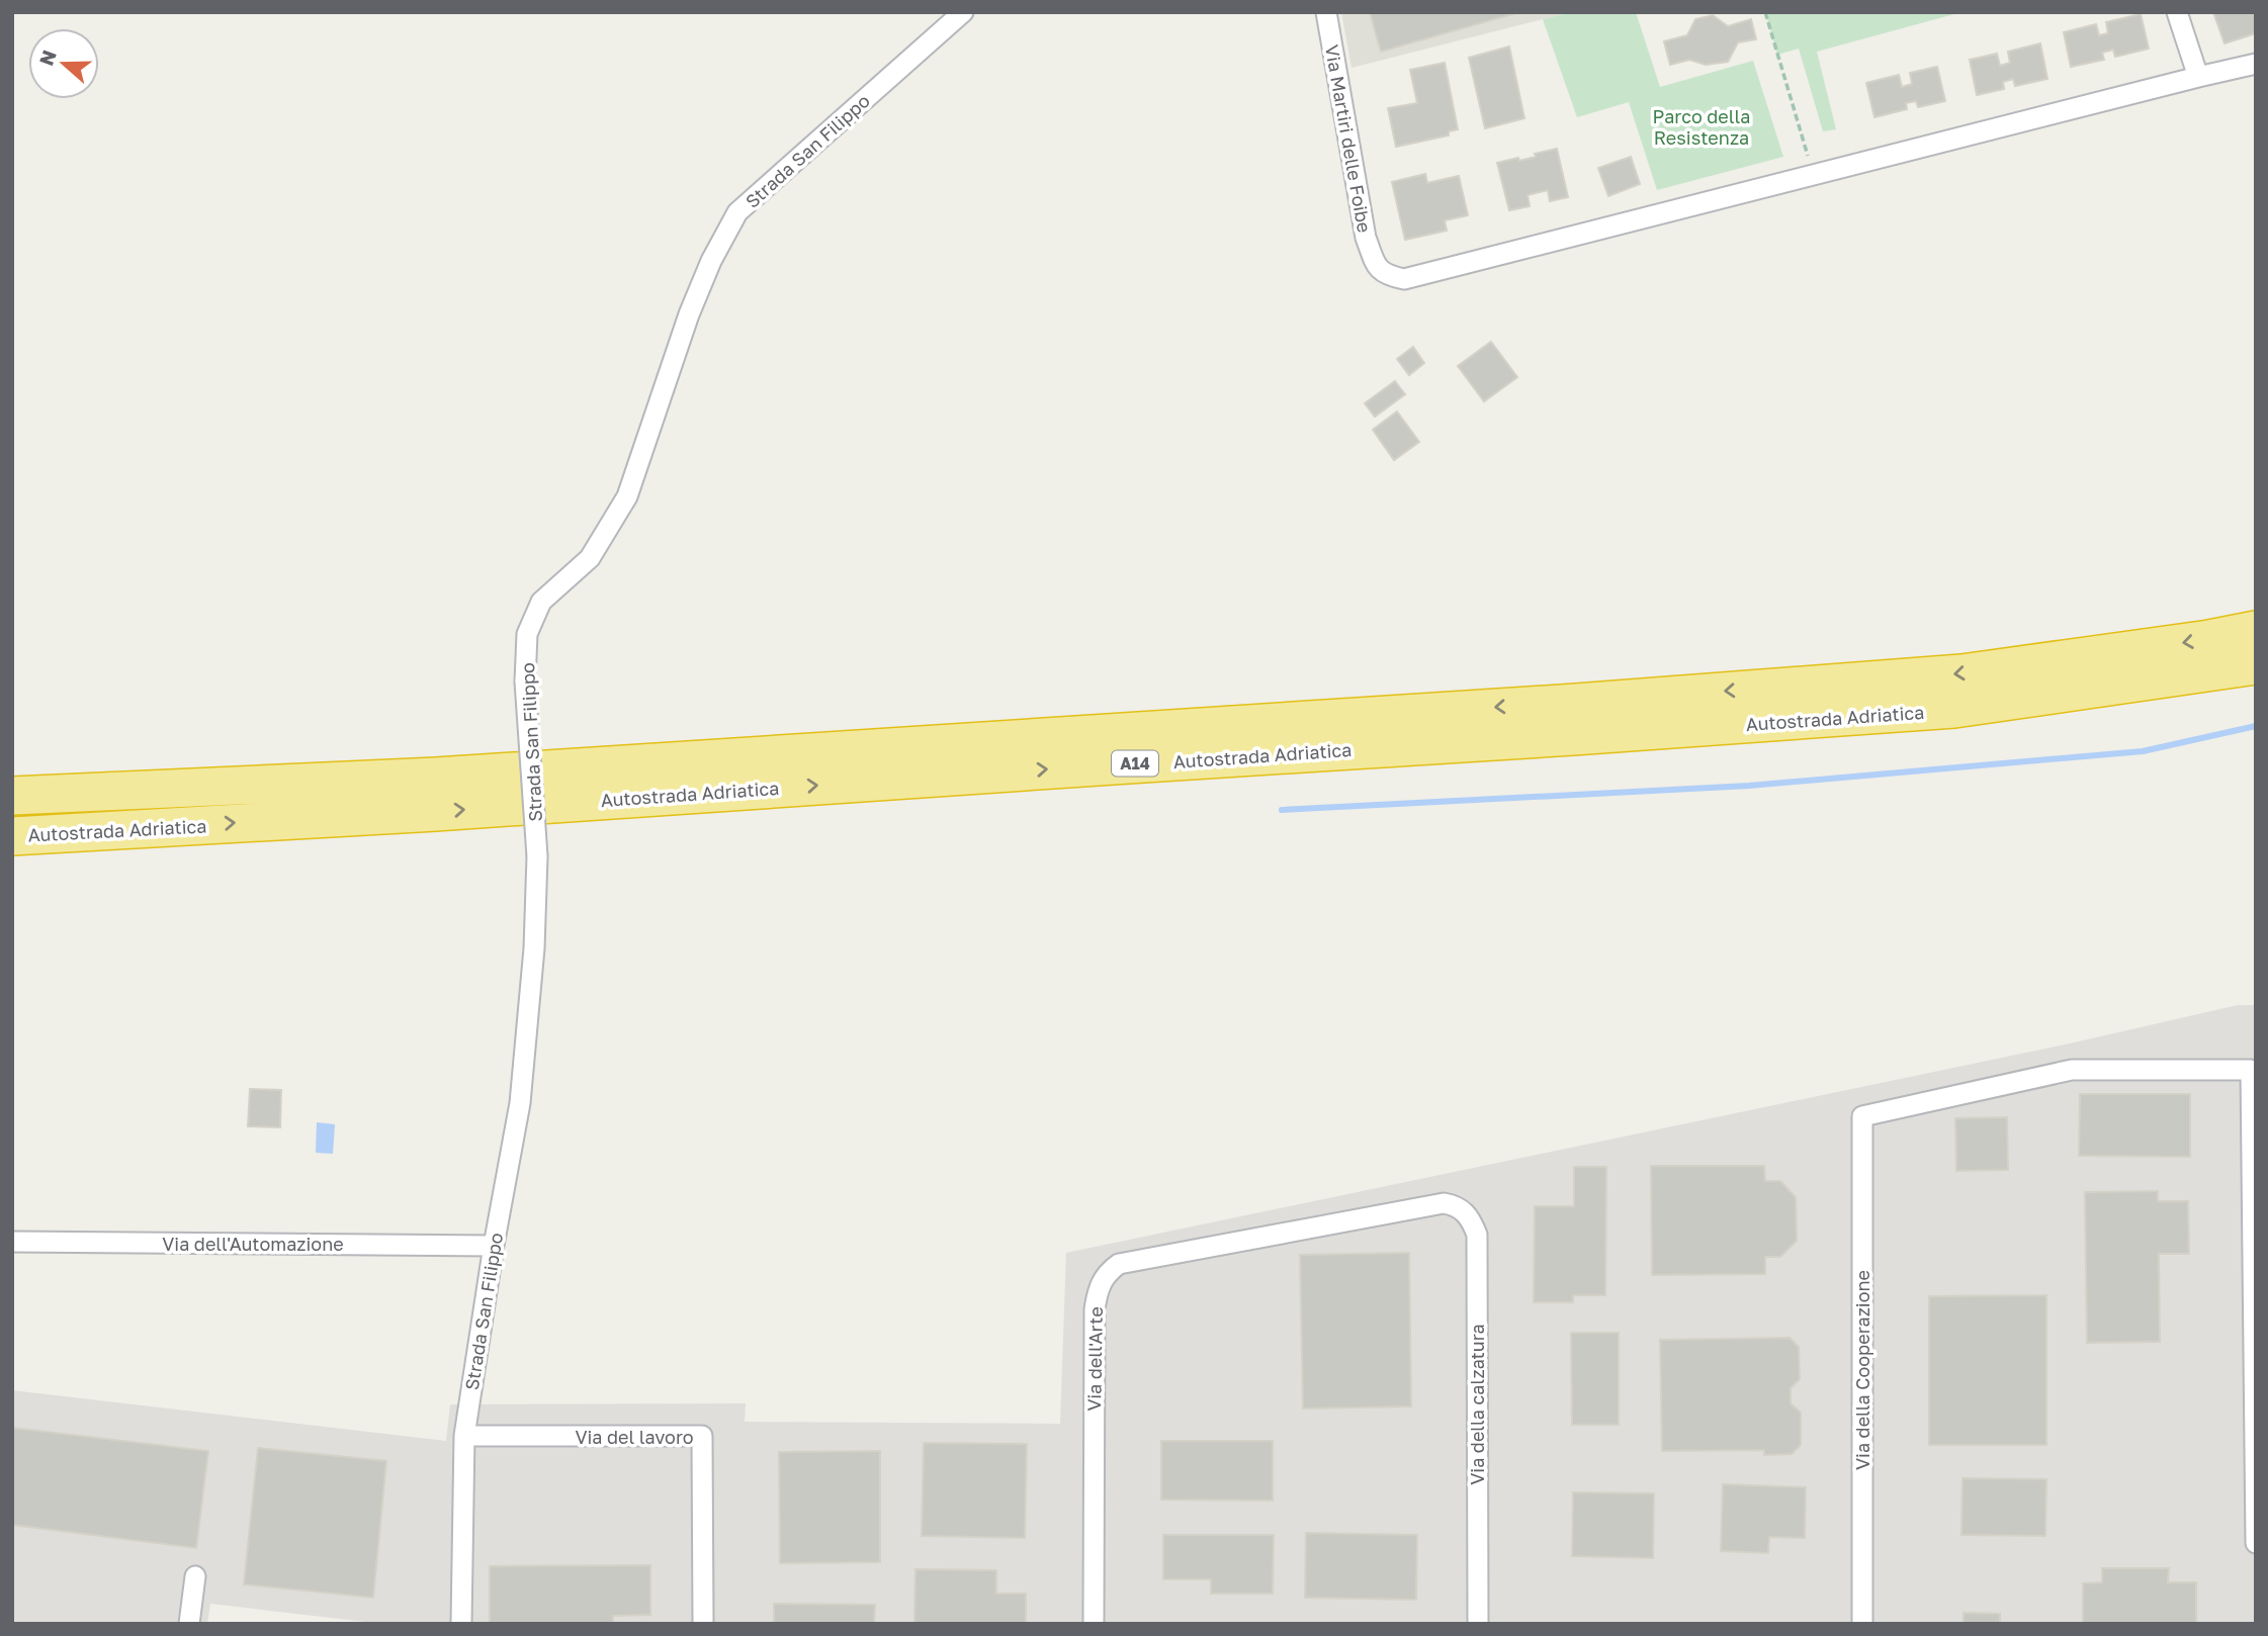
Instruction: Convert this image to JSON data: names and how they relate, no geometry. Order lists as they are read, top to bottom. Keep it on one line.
{"streets":{"highway":["Autostrada Adriatica","A14"],"street":["Via Martiri delle Foibe","Strada San Filippo","Via dell'Automazione","Via dell'Arte","Via della Cooperazione","Via della calzatura","Via del lavoro"]},"crossings":[["Strada San Filippo","Via dell'Automazione"],["Strada San Filippo","Via del lavoro"],["Via dell'Arte","Via della calzatura"]],"parks":["Parco della Resistenza"],"north":"left"}
